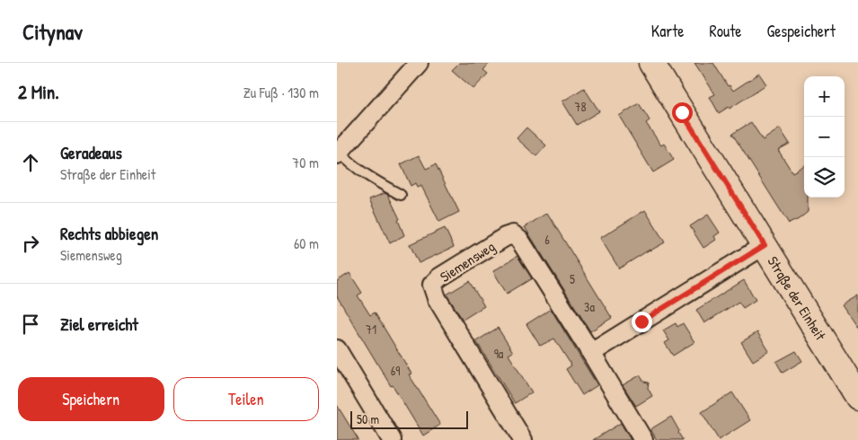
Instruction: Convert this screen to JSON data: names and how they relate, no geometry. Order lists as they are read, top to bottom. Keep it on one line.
{"streets":{"street":["Siemensweg","Straße der Einheit"]},"house_numbers":["78","6","5","3a","71","9a","69"],"scale_bar":"50 m","page":{"header":"Citynav","nav":["Karte","Route","Gespeichert"],"heading":["2 Min.","Zu Fuß · 130 m"],"map_buttons":["+","−"],"list":[["Geradeaus","Straße der Einheit","70 m"],["Rechts abbiegen","Siemensweg","60 m"],"Ziel erreicht"],"buttons":["Speichern","Teilen"],"scale":"50 m"}}
